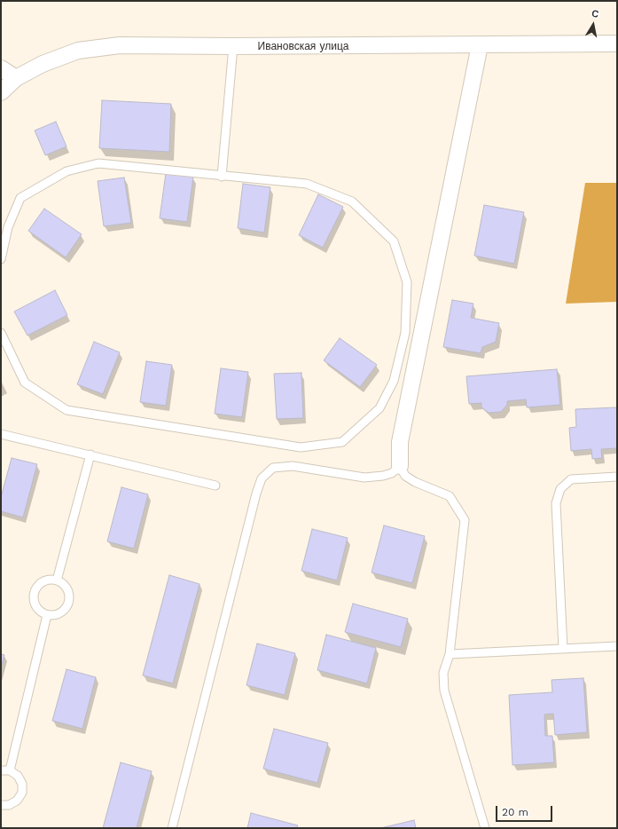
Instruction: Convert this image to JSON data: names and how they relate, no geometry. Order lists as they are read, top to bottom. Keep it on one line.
{"streets":{"street":["Ивановская улица"]},"scale_bar":"20 m","north":"top"}
